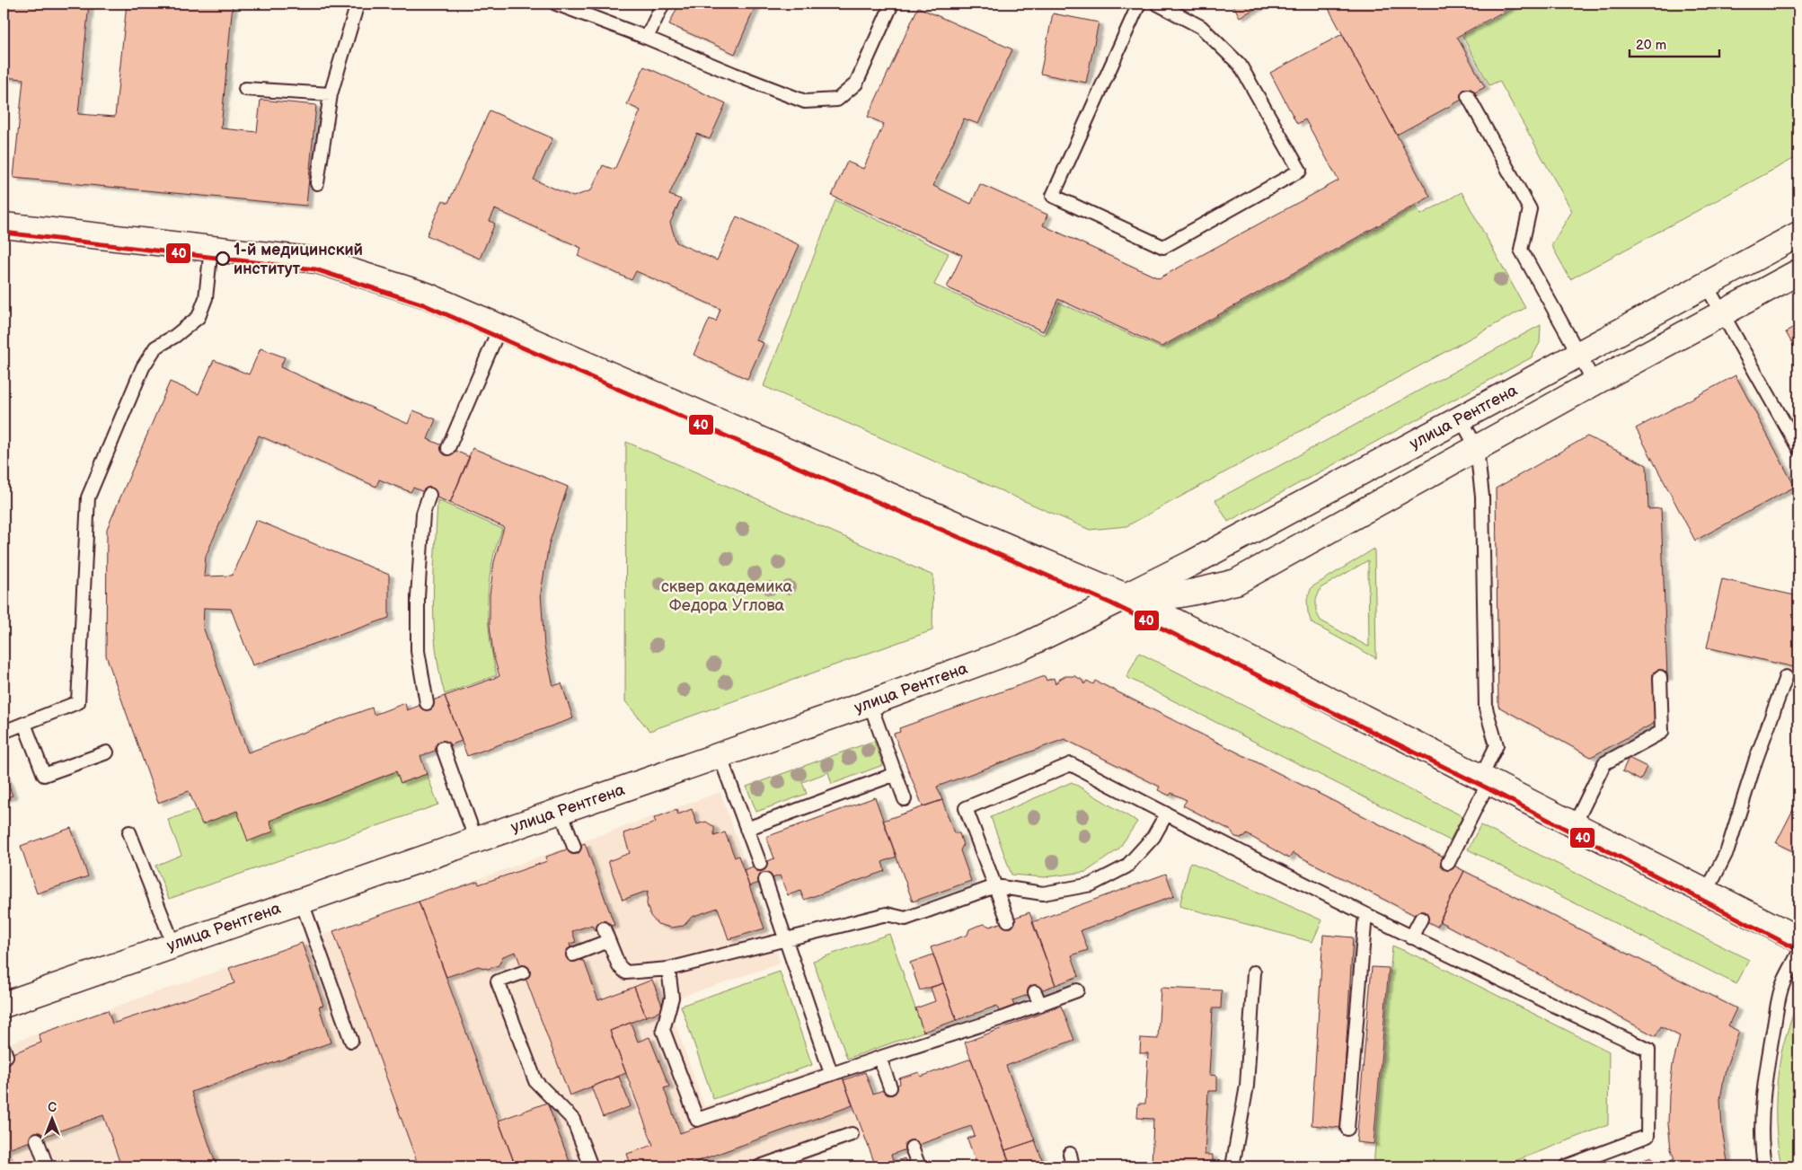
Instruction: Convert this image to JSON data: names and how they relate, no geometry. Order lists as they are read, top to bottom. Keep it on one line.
{"streets":{"street":["улица Рентгена"]},"parks":["сквер академика Федора Углова"],"places":["1-й медицинский институт"],"lines":["transit line 40"],"scale_bar":"20 m","north":"top"}
